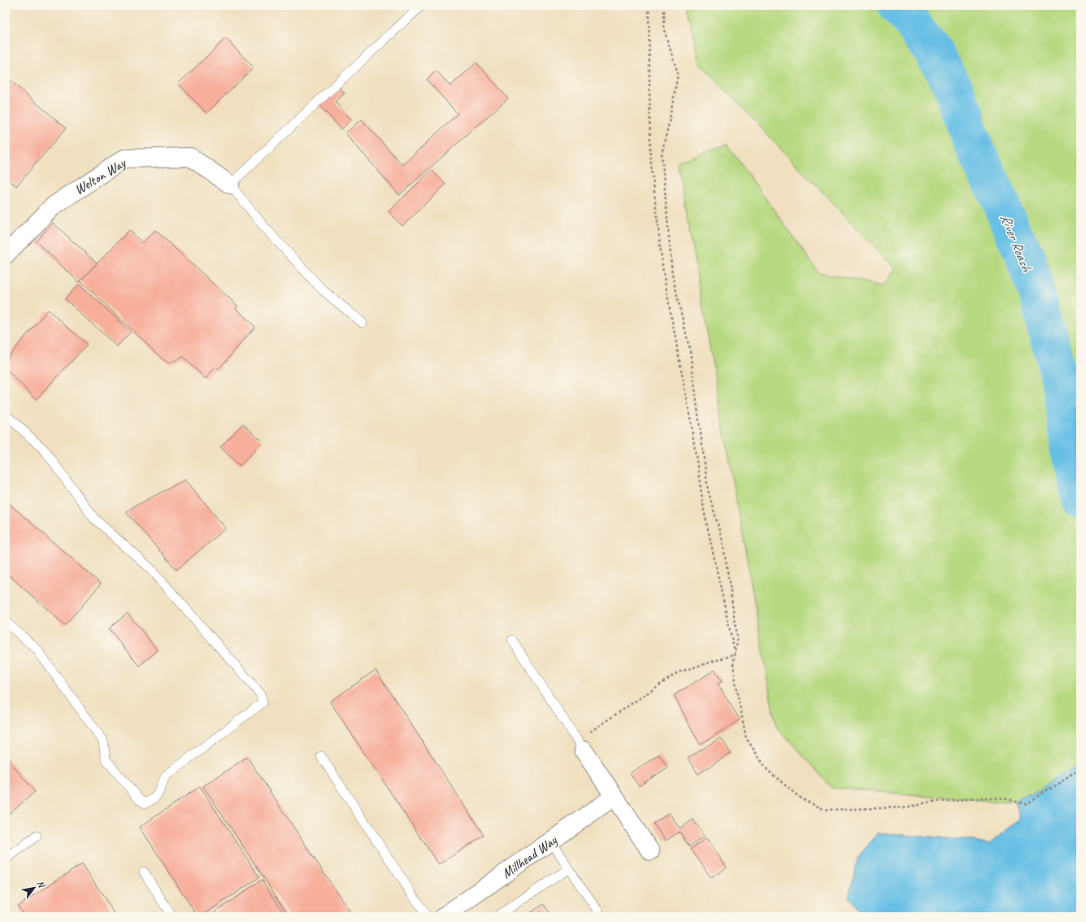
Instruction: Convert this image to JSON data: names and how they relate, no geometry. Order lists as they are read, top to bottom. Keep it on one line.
{"streets":{"street":["Welton Way","Millhead Way"]},"water":["River Roach"],"north":"top right"}
